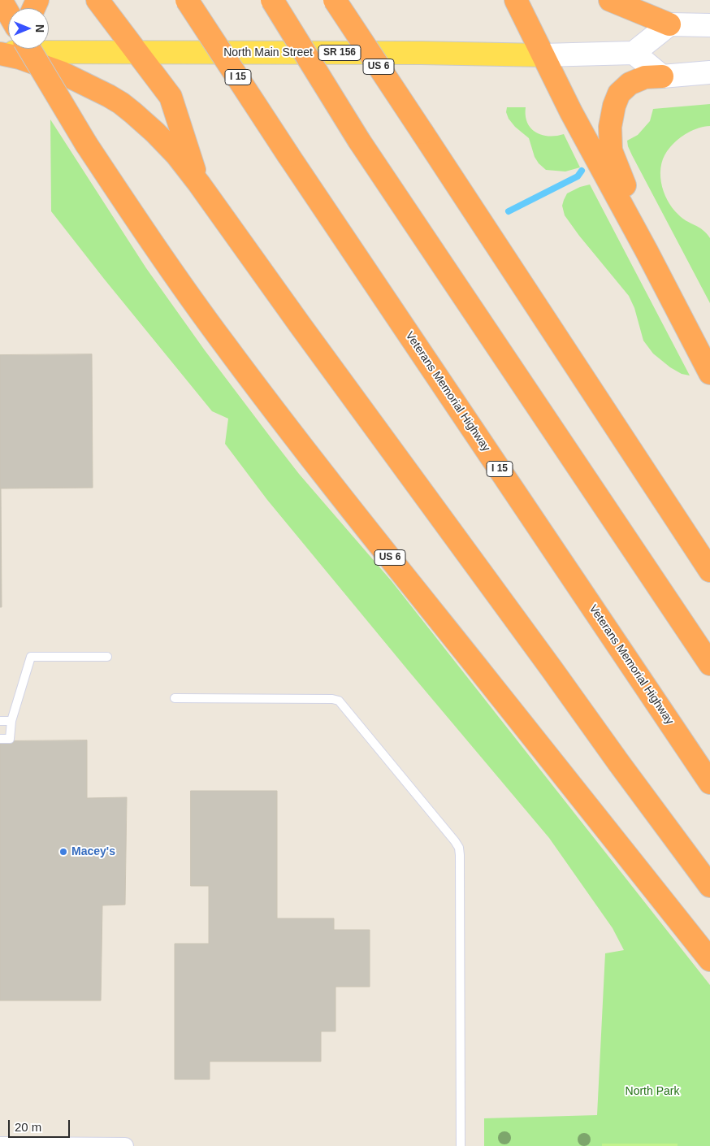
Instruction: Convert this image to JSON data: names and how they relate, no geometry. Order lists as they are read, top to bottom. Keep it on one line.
{"streets":{"highway":["US 6","I 15","Veterans Memorial Highway"],"main road":["North Main Street","SR 156"]},"parks":["North Park"],"places":["Macey's"],"scale_bar":"20 m","north":"right"}
